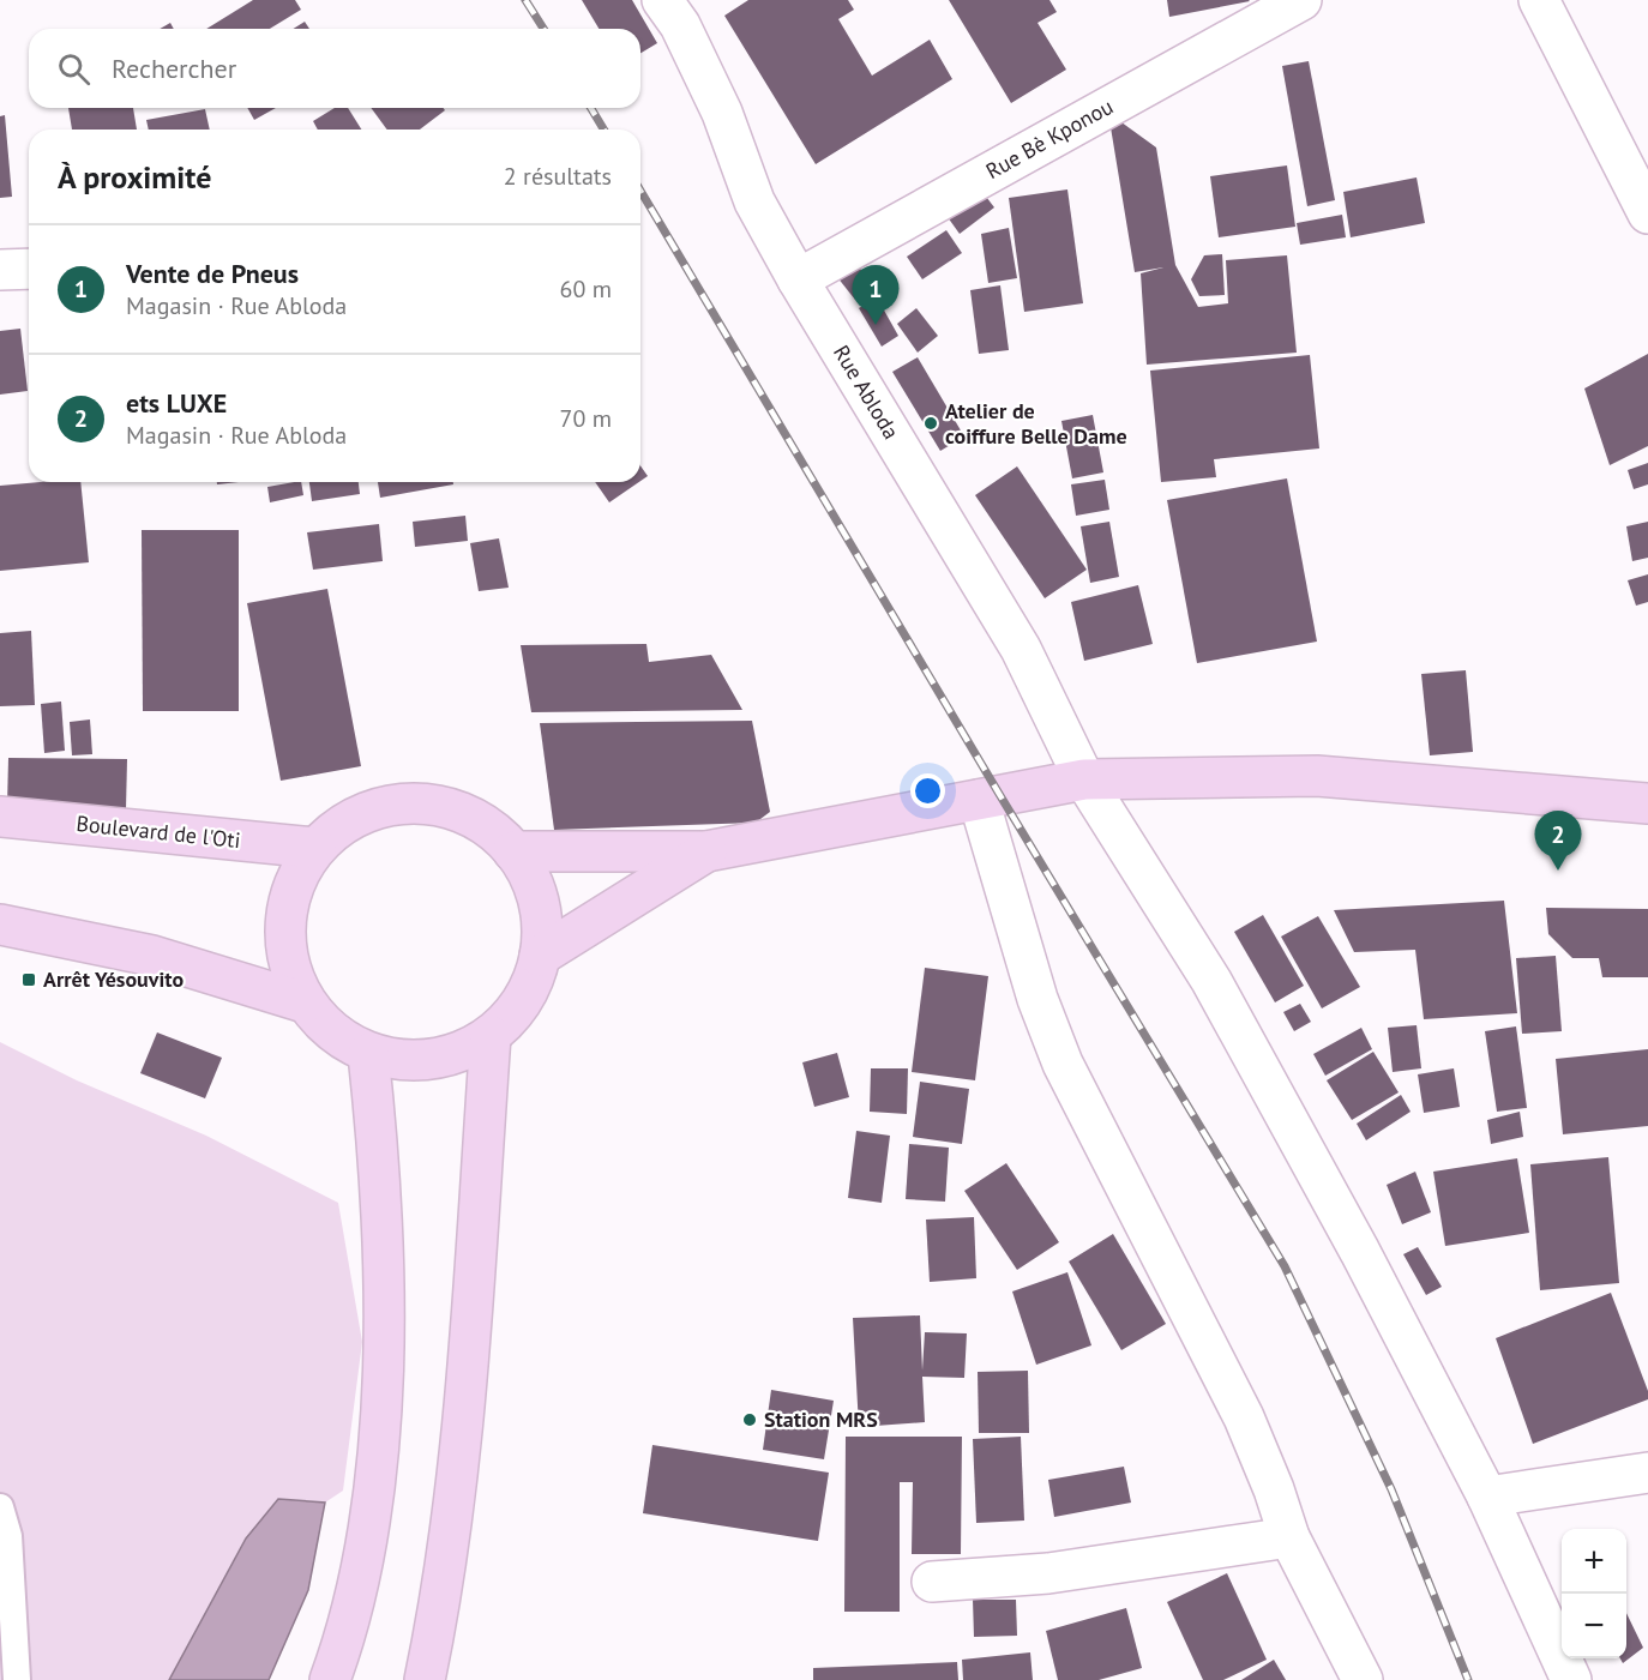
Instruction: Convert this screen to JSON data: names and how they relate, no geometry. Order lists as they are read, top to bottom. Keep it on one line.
{"streets":{"main road":["Boulevard de l'Oti"],"street":["Rue Bè Kponou","Rue Abloda"]},"crossings":[["Rue Bè Kponou","Rue Abloda"]],"places":{"other":["Atelier de coiffure Belle Dame","Station MRS"],"transit":["Arrêt Yésouvito"]},"page":{"search":"Rechercher","heading":["À proximité","2 résultats"],"list":[{"mark":"1","name":"Vente de Pneus","note":"Magasin · Rue Abloda","value":"60 m"},{"mark":"2","name":"ets LUXE","note":"Magasin · Rue Abloda","value":"70 m"}],"pins":["1","2"],"map_buttons":["+","−"]}}
